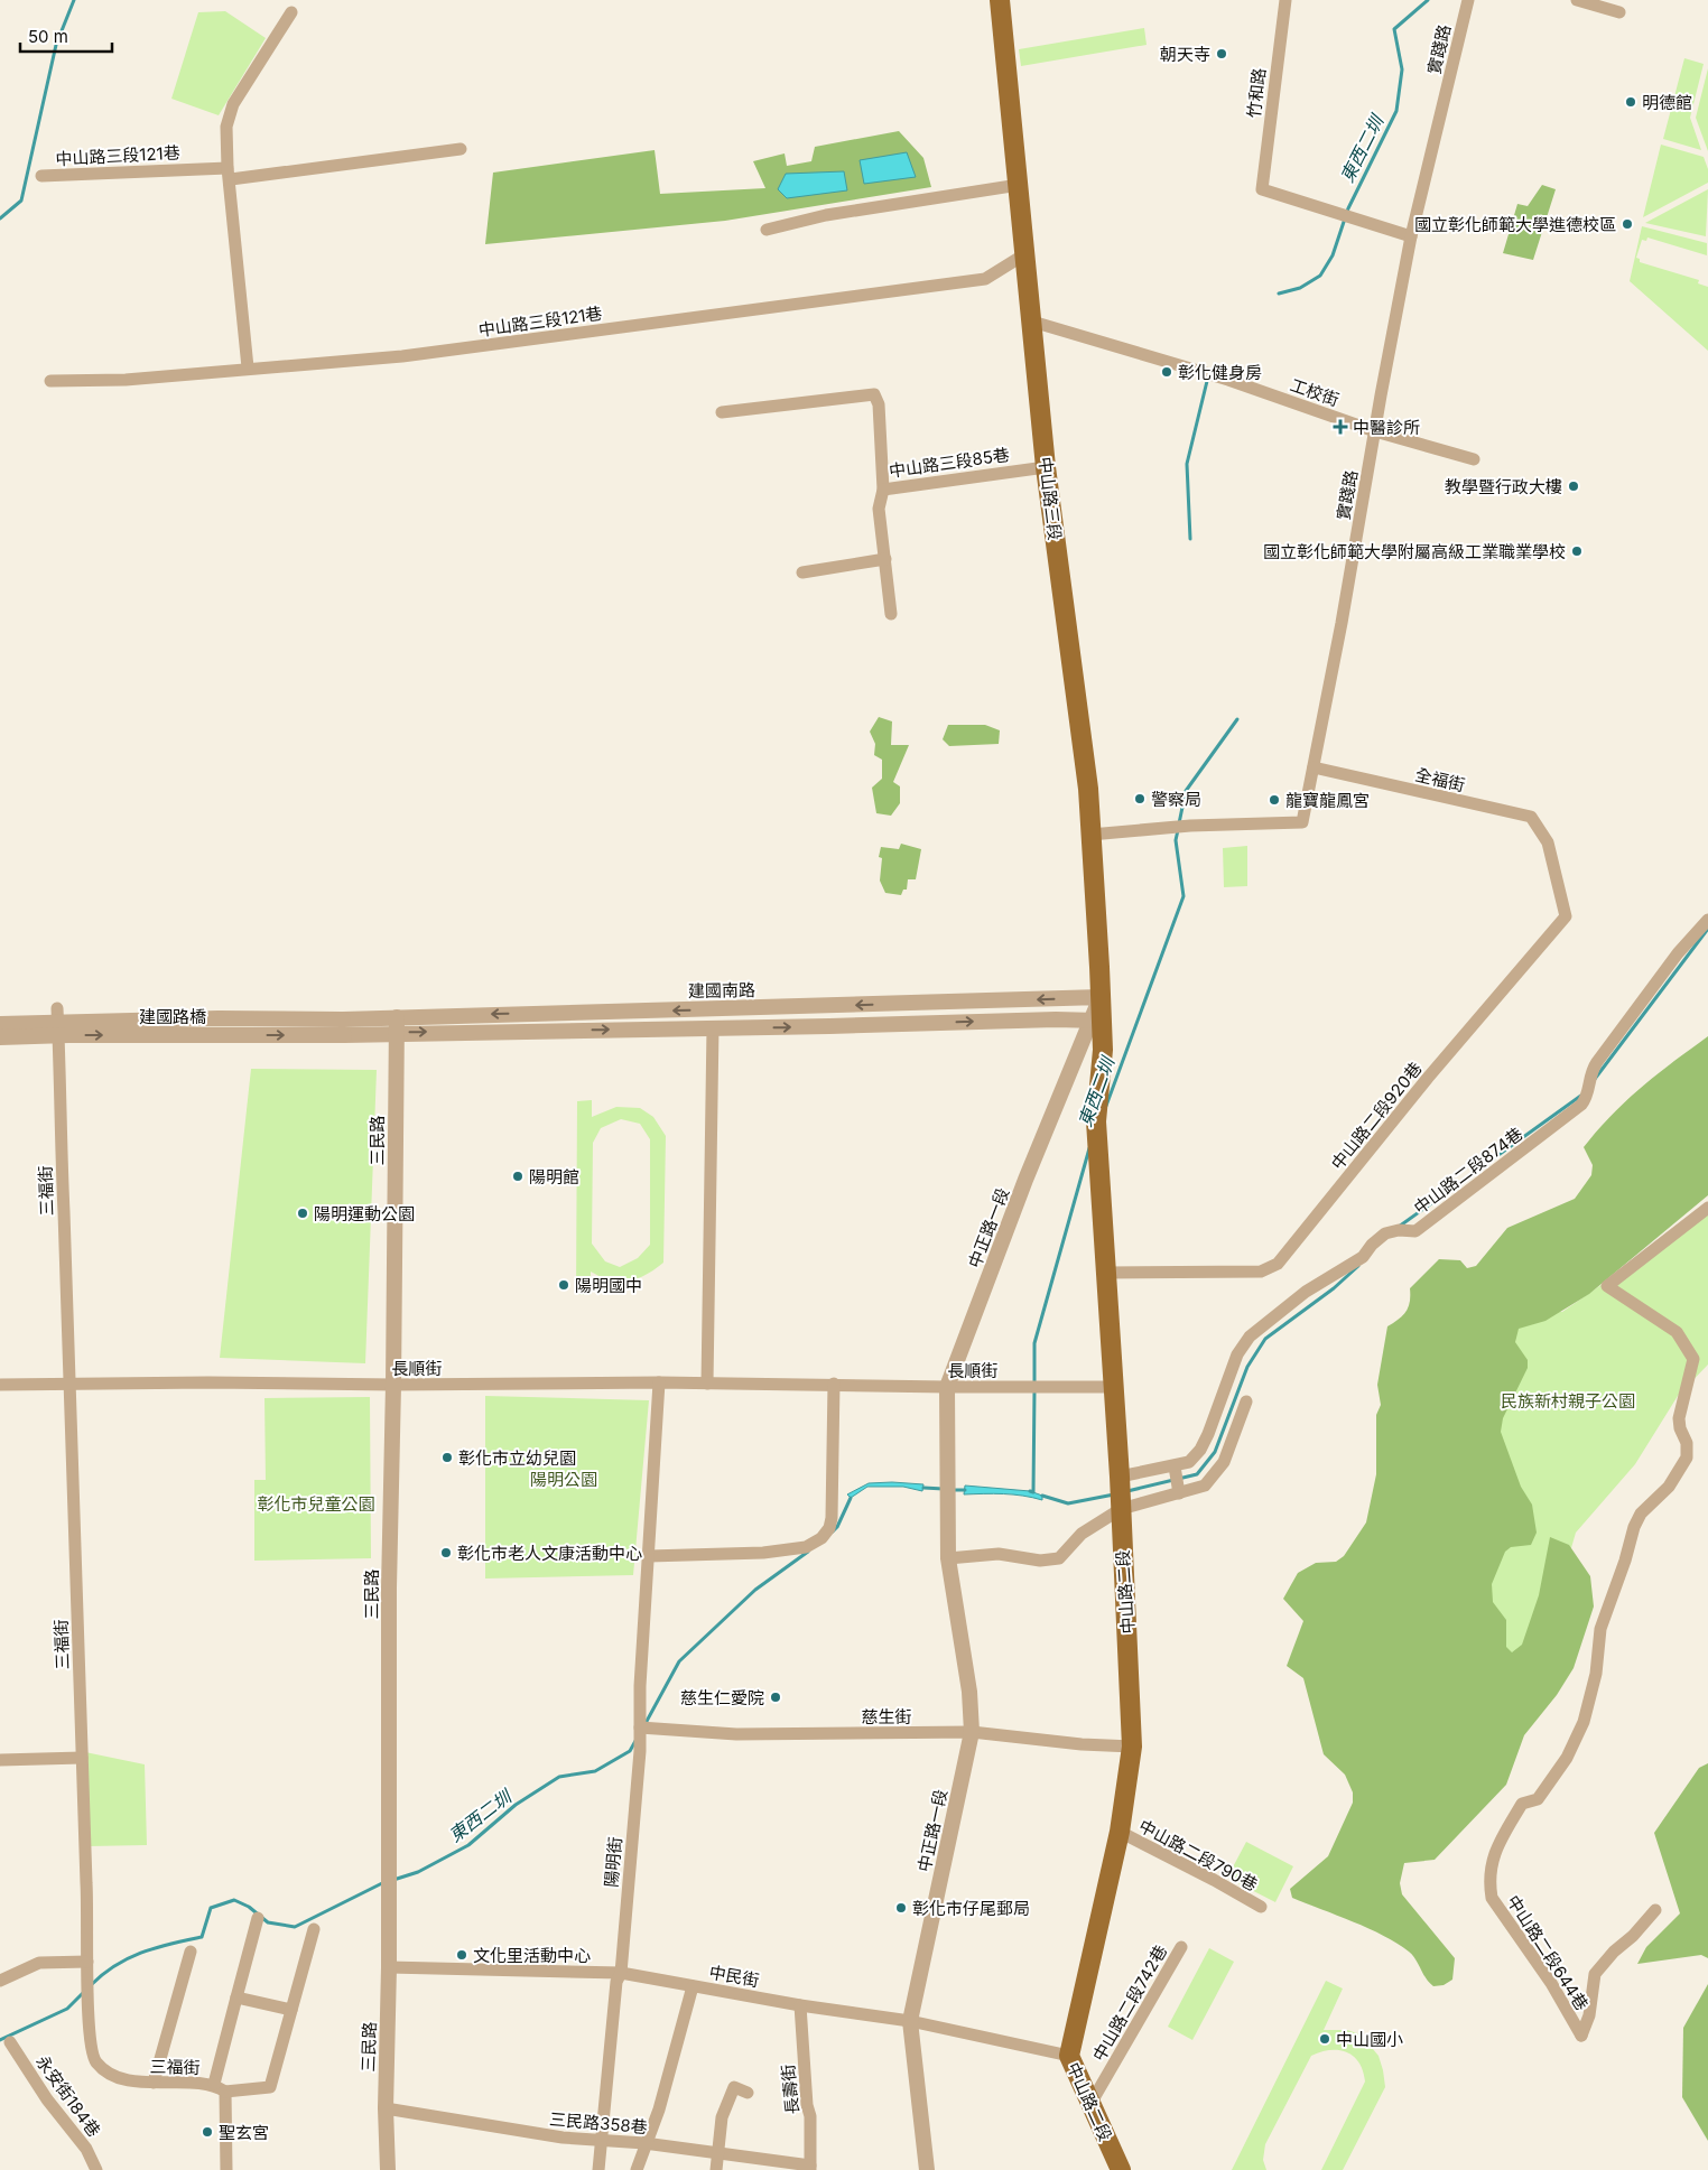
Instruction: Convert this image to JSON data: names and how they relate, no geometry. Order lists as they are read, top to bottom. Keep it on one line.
{"streets":{"main road":["中山路三段","中山路二段"],"street":["實踐路","竹和路","中山路三段121巷","工校街","中山路三段85巷","全福街","建國南路","建國路橋","中山路二段920巷","三民路","中山路二段874巷","三福街","中正路一段","長順街","慈生街","中山路二段790巷","陽明街","中山路二段644巷","中民街","中山路二段742巷","長壽街","永安街184巷","三民路358巷"]},"crossings":[["實踐路","竹和路"],["實踐路","工校街"],["實踐路","中山路三段"],["實踐路","全福街"],["中山路三段121巷","中山路三段"],["工校街","中山路三段"],["中山路三段85巷","中山路三段"],["中山路三段","建國南路"],["中山路三段","中山路二段"],["全福街","中山路二段920巷"],["建國南路","建國路橋"],["建國南路","三民路"],["建國南路","中正路一段"],["建國南路","中山路二段"],["中山路二段920巷","中山路二段"],["三民路","長順街"],["三民路","中民街"],["三民路","三民路358巷"],["中山路二段874巷","中山路二段"],["三福街","長順街"],["中正路一段","長順街"],["中正路一段","中山路二段"],["中正路一段","慈生街"],["中正路一段","中民街"],["長順街","中山路二段"],["長順街","陽明街"],["中山路二段","慈生街"],["中山路二段","中山路二段790巷"],["中山路二段","中民街"],["中山路二段","中山路二段742巷"],["慈生街","陽明街"],["陽明街","中民街"],["陽明街","三民路358巷"],["中民街","長壽街"],["長壽街","三民路358巷"]],"water":["東西二圳"],"parks":["民族新村親子公園","陽明公園","彰化市兒童公園"],"places":{"other":["朝天寺","明德館","國立彰化師範大學進德校區","彰化健身房","教學暨行政大樓","國立彰化師範大學附屬高級工業職業學校","警察局","龍寶龍鳳宮","陽明館","陽明運動公園","陽明國中","彰化市立幼兒園","彰化市老人文康活動中心","慈生仁愛院","彰化市仔尾郵局","文化里活動中心","中山國小","聖玄宮"],"health":["中醫診所"]},"scale_bar":"50 m"}
